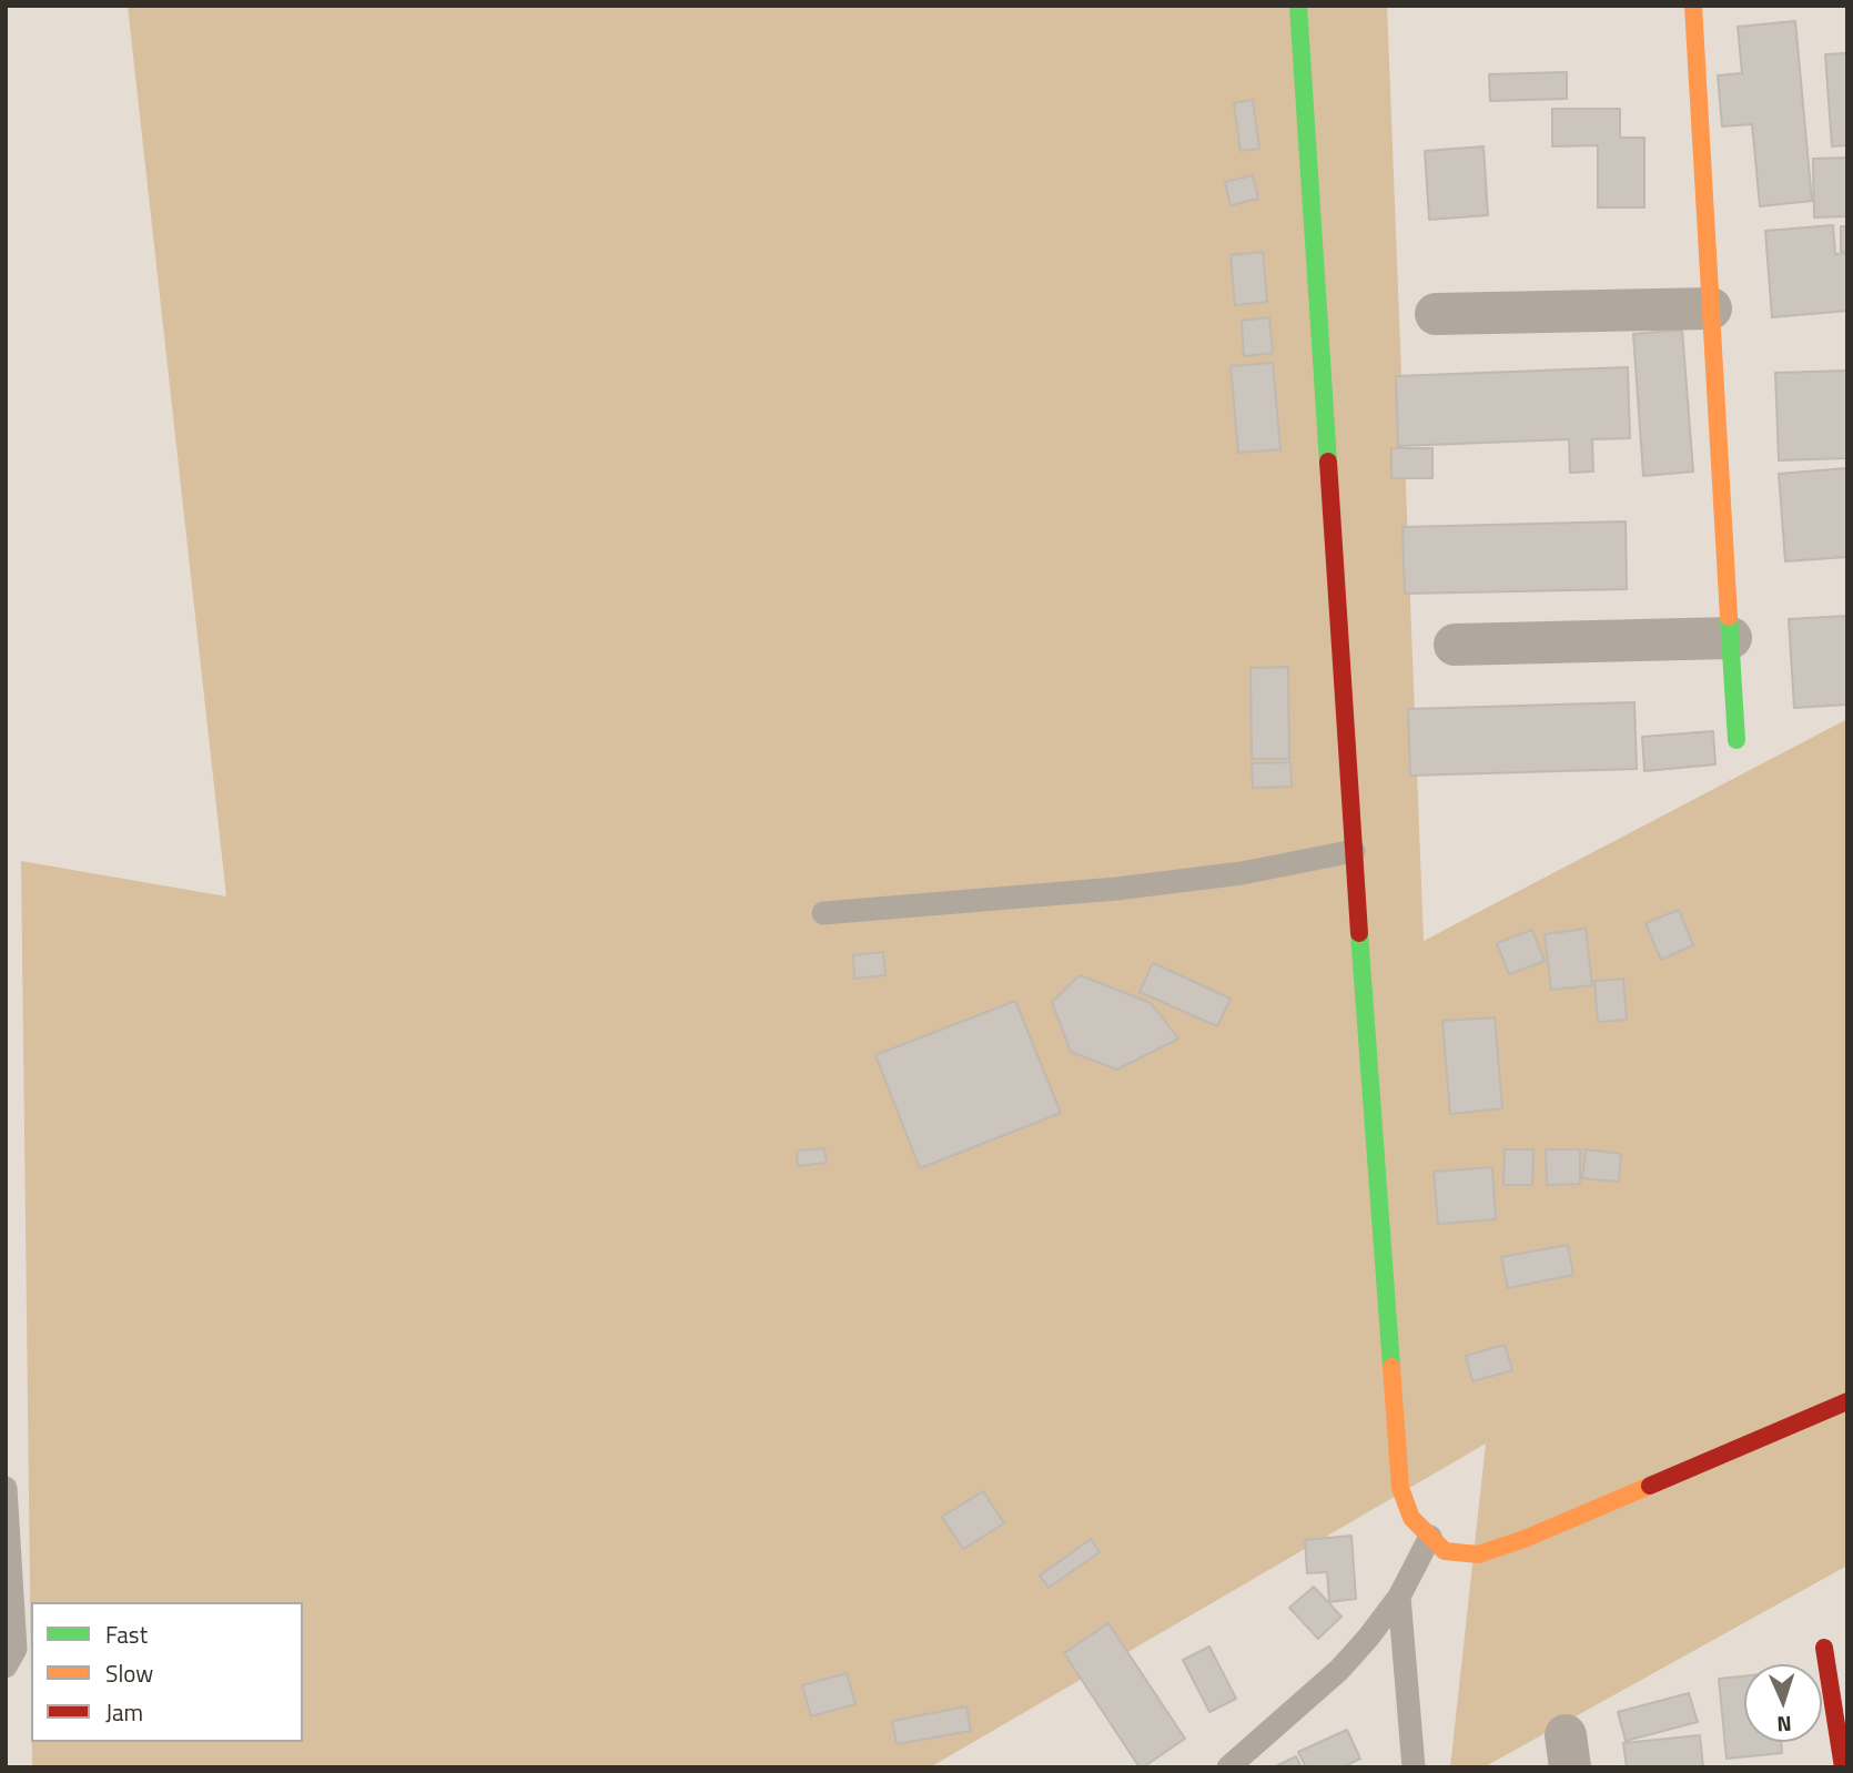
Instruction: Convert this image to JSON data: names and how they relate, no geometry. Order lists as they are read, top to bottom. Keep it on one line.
{"legend":["Fast","Slow","Jam"],"north":"bottom"}
